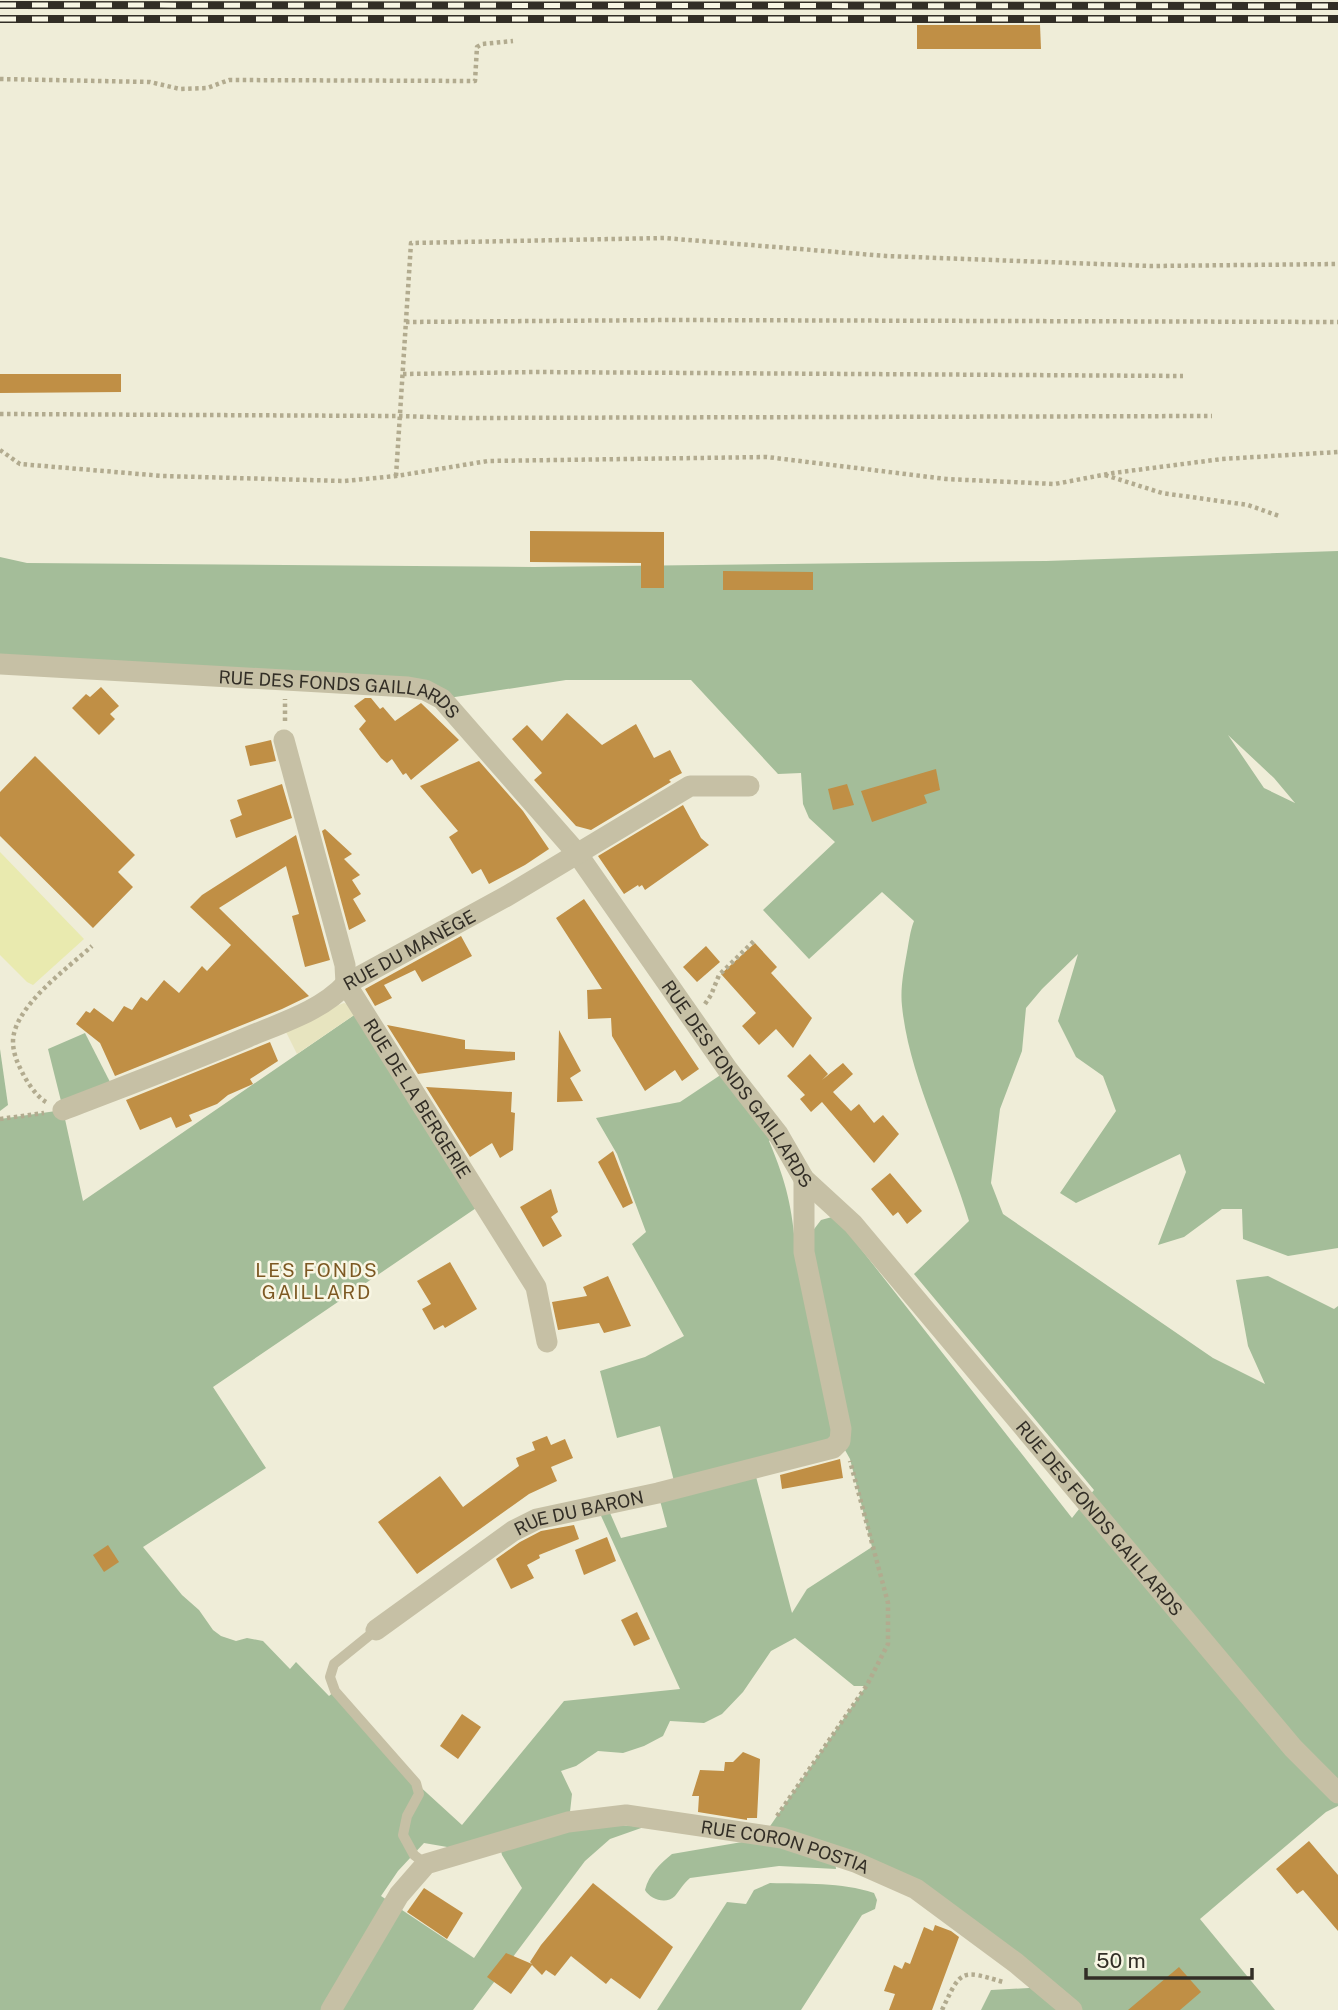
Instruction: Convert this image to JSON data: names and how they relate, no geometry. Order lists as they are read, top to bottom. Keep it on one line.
{"streets":{"street":["RUE DES FONDS GAILLARDS","RUE DU MANÈGE","RUE DE LA BERGERIE","RUE DU BARON","RUE CORON POSTIA"]},"crossings":[["RUE DES FONDS GAILLARDS","RUE DU MANÈGE"],["RUE DU MANÈGE","RUE DE LA BERGERIE"],["RUE DU BARON","RUE CORON POSTIA"]],"districts":["LES FONDS GAILLARD"],"scale_bar":"50 m"}
